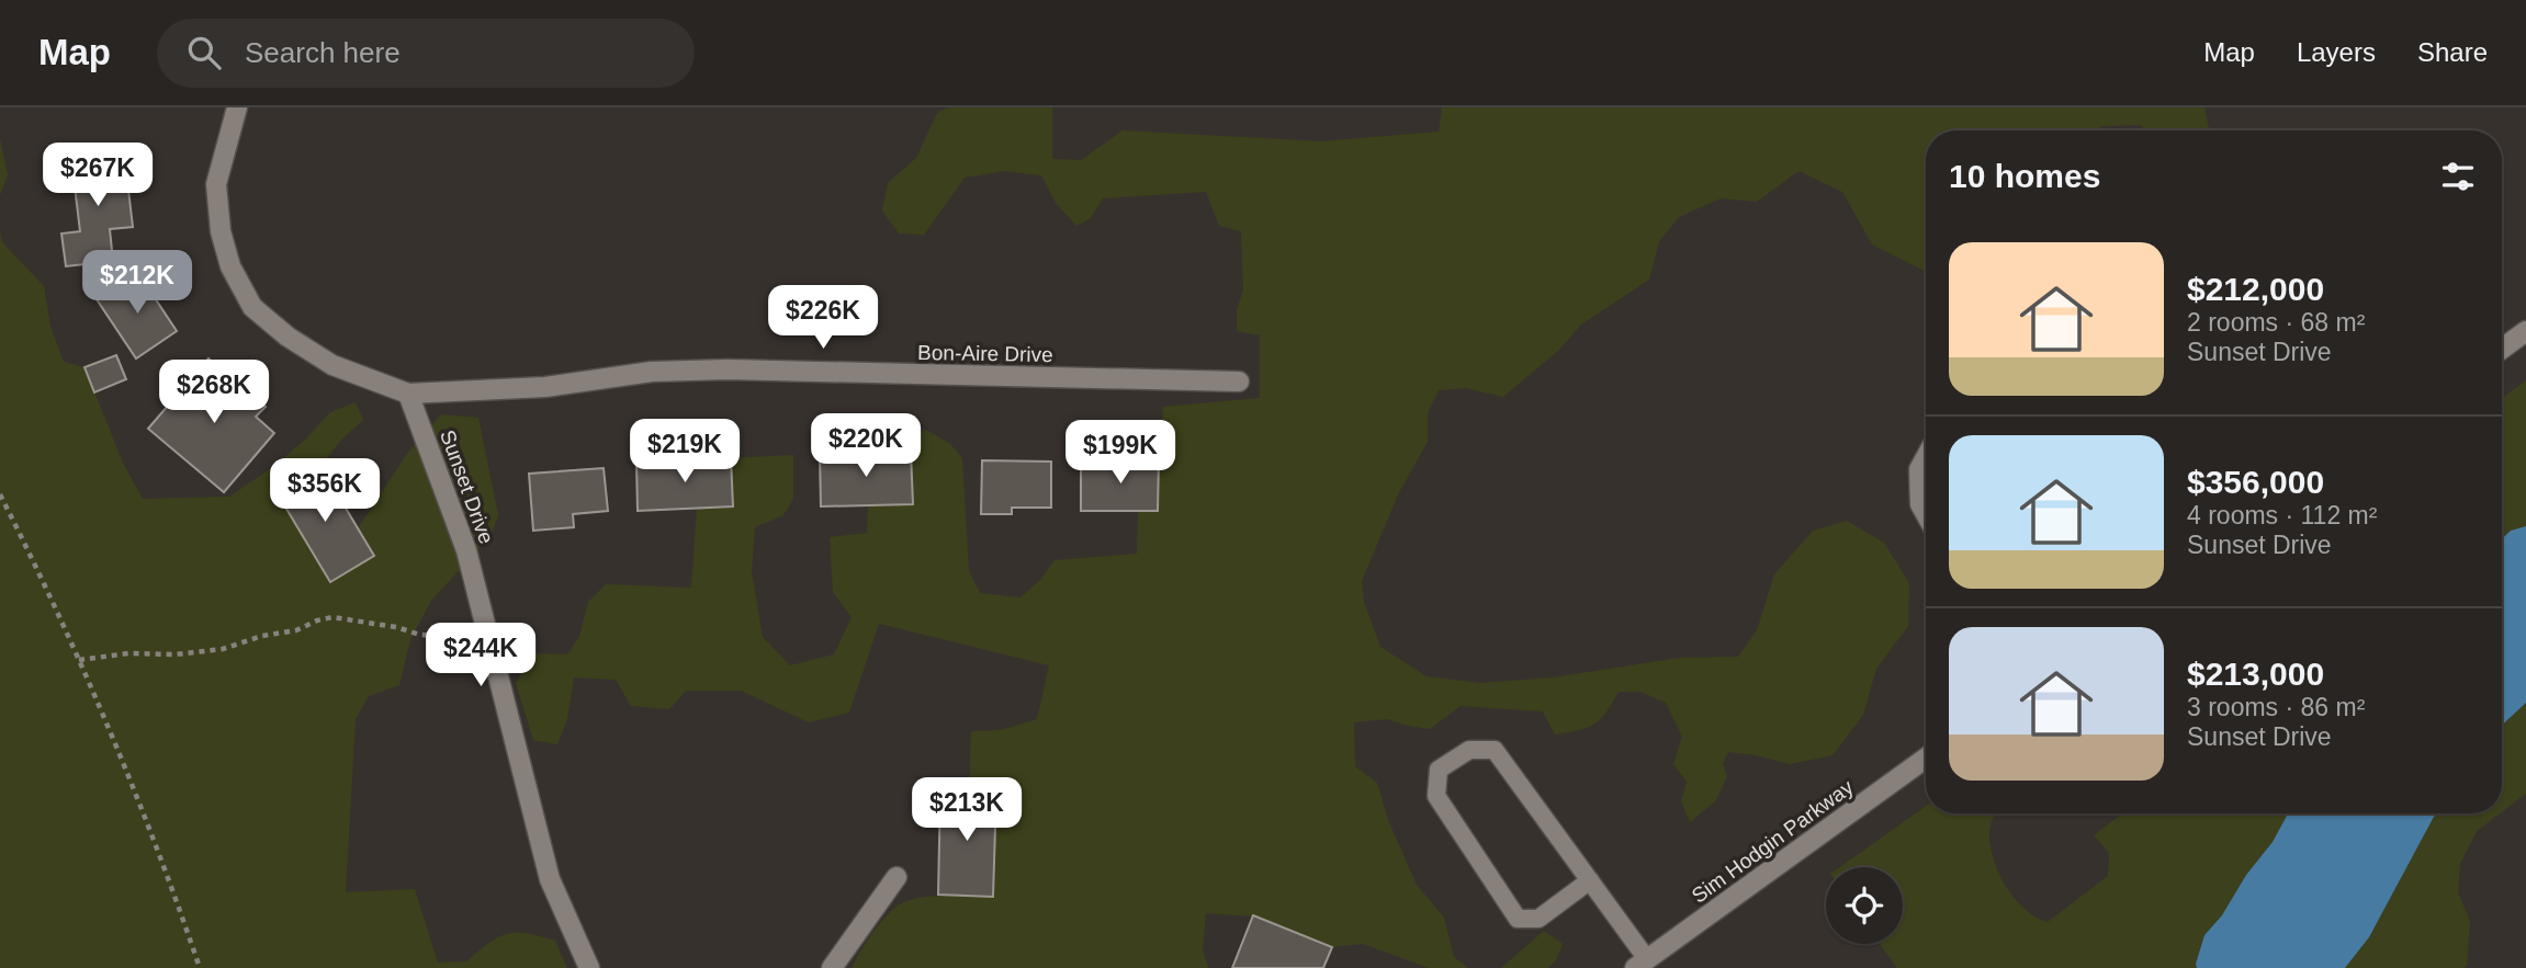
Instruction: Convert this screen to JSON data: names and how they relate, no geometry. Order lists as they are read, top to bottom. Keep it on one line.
{"streets":{"street":["Bon-Aire Drive","Sunset Drive","Sim Hodgin Parkway"]},"crossings":[["Bon-Aire Drive","Sunset Drive"]],"page":{"header":"Map","search":"Search here","nav":["Map","Layers","Share"],"heading":"10 homes","price":["$267K","$212K","$226K","$268K","$220K","$219K","$199K","$356K","$244K","$213K"],"list":[{"name":"$212,000","note":"2 rooms · 68 m² · Sunset Drive"},{"name":"$356,000","note":"4 rooms · 112 m² · Sunset Drive"},{"name":"$213,000","note":"3 rooms · 86 m² · Sunset Drive"}]}}
